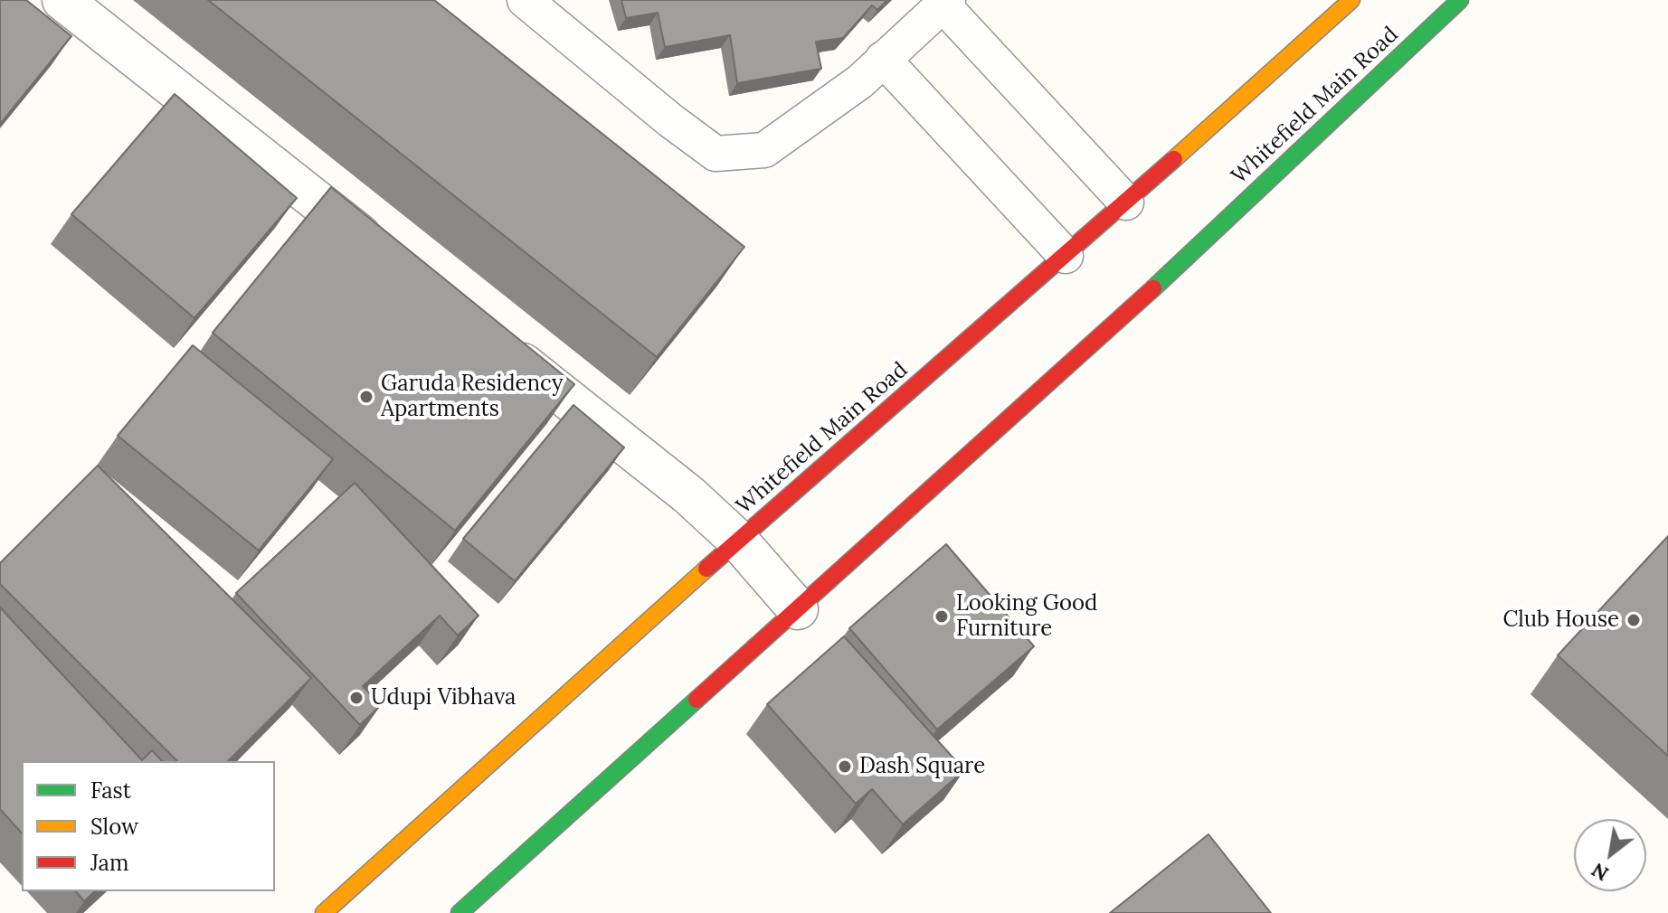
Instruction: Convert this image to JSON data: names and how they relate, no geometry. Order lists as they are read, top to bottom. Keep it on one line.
{"streets":{"main road":["Whitefield Main Road"]},"places":["Garuda Residency Apartments","Looking Good Furniture","Club House","Udupi Vibhava","Dash Square"],"legend":["Fast","Slow","Jam"],"north":"bottom left"}
